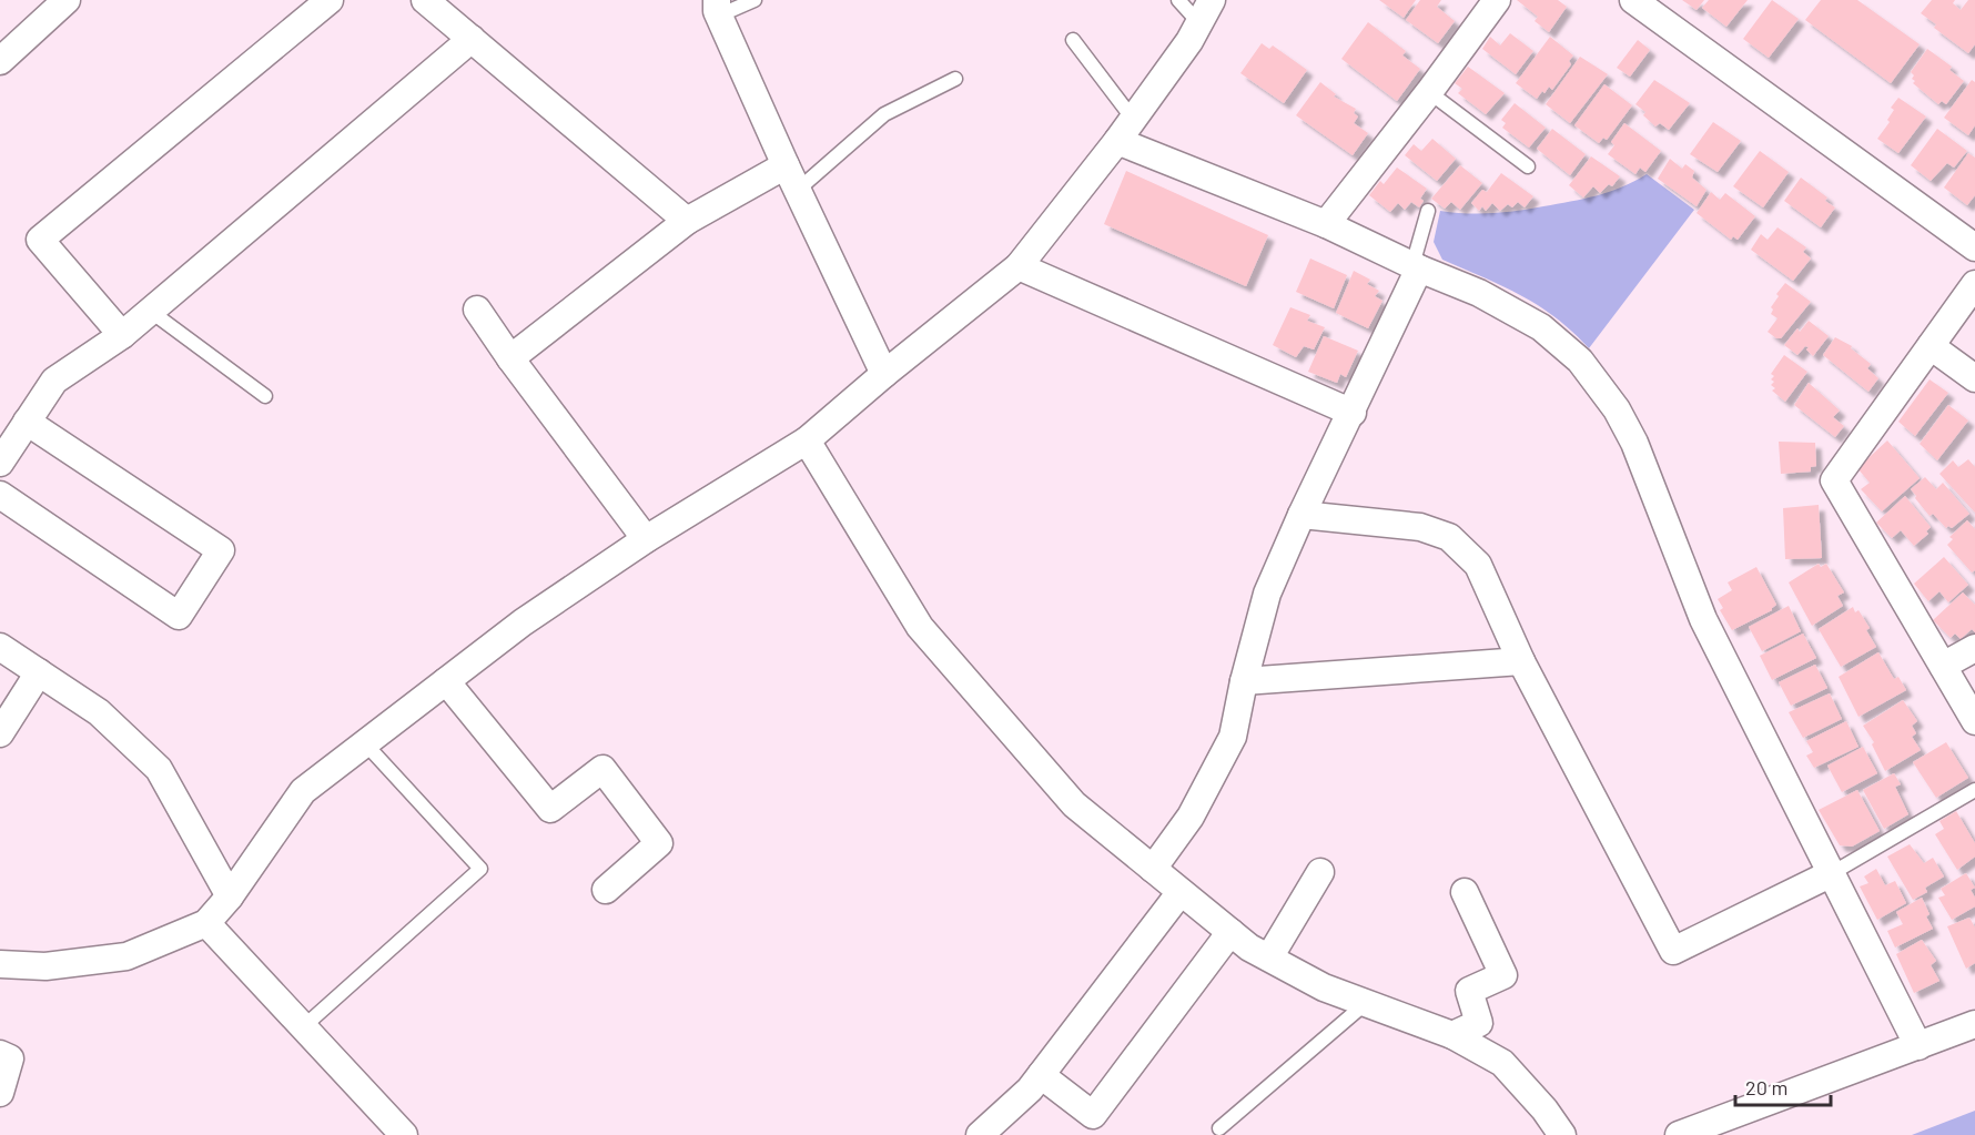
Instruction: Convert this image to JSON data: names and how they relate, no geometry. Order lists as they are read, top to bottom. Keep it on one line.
{"scale_bar":"20 m"}
